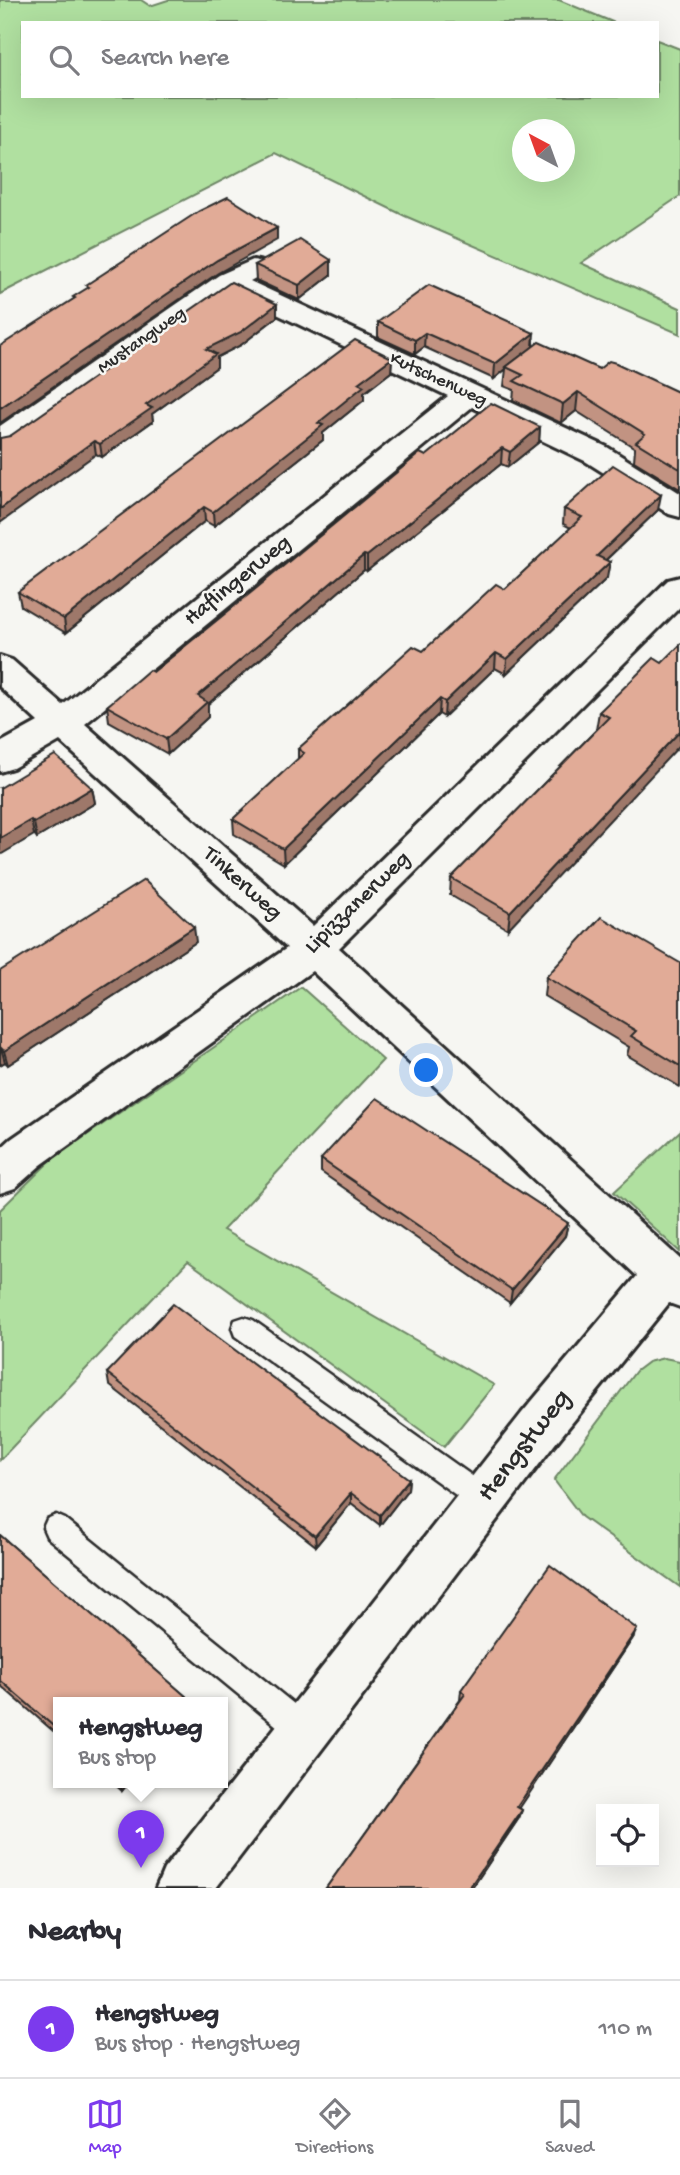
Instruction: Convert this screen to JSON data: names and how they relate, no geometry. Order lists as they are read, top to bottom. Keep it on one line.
{"streets":{"street":["Mustangweg","Kutschenweg","Haflingerweg","Tinkerweg","Lipizzanerweg","Hengstweg"]},"crossings":[["Mustangweg","Kutschenweg"],["Kutschenweg","Haflingerweg"],["Haflingerweg","Tinkerweg"],["Tinkerweg","Lipizzanerweg"],["Tinkerweg","Hengstweg"]],"north":"top left","page":{"search":"Search here","popup":["Hengstweg","Bus stop"],"pins":"1","heading":"Nearby","list":[{"mark":"1","name":"Hengstweg","note":"Bus stop · Hengstweg","value":"110 m"}],"nav":["Map","Directions","Saved"]}}
